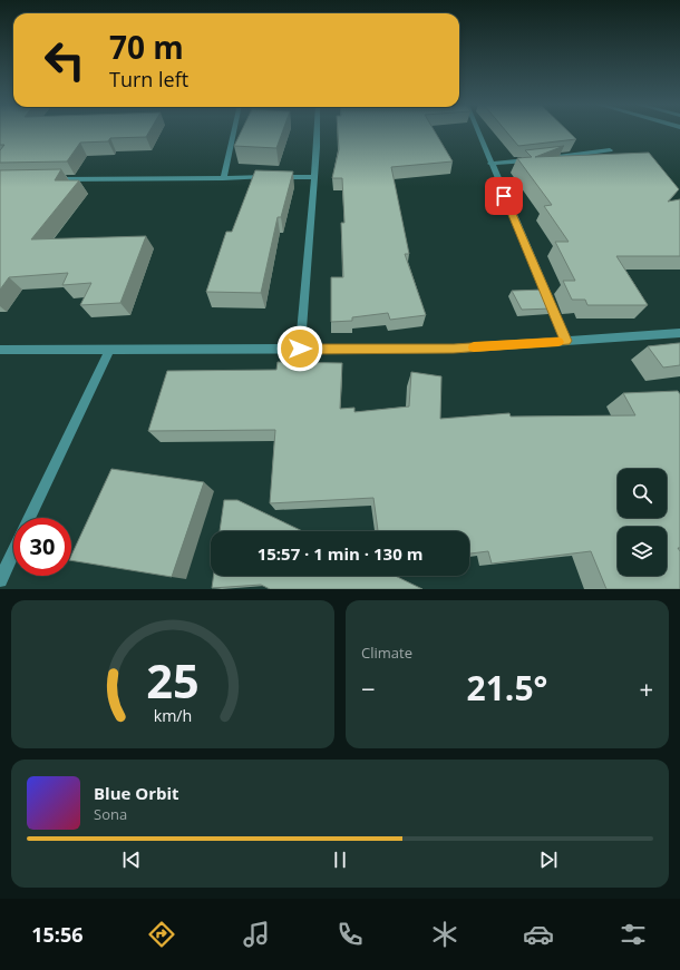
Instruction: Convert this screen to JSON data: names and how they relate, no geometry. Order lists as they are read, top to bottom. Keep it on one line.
{"page":{"turn":["70 m","Turn left"],"limit":"30","trip":"15:57 · 1 min · 130 m","tile":"Climate","heat":["−","21.5°","+"],"song":["Blue Orbit","Sona"],"tabs":"15:56","gauge":["25","km/h"]}}
